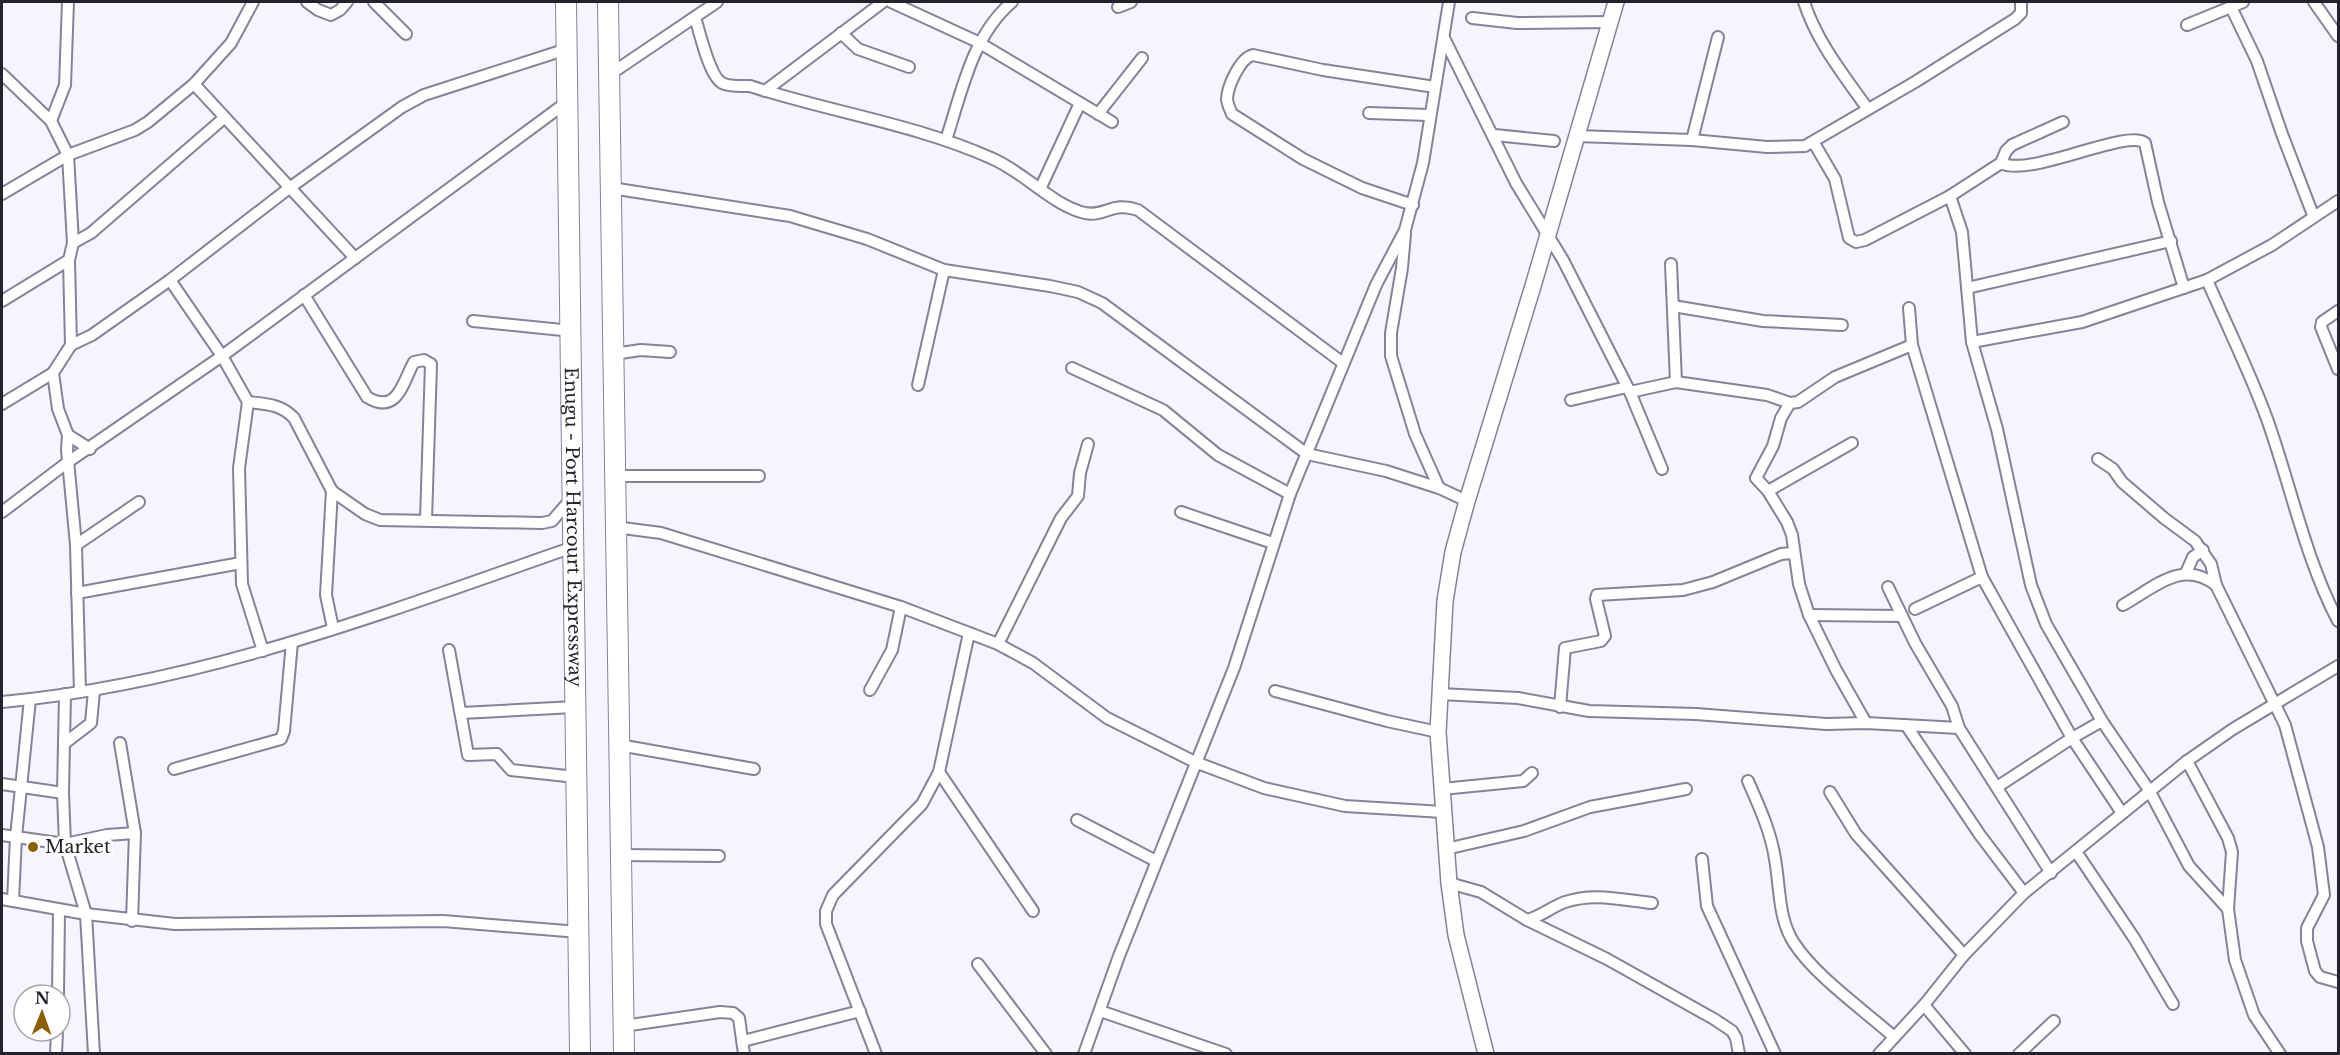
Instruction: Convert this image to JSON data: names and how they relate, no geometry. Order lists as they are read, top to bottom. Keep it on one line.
{"streets":{"highway":["Enugu - Port Harcourt Expressway"]},"places":["Market"],"north":"top"}
